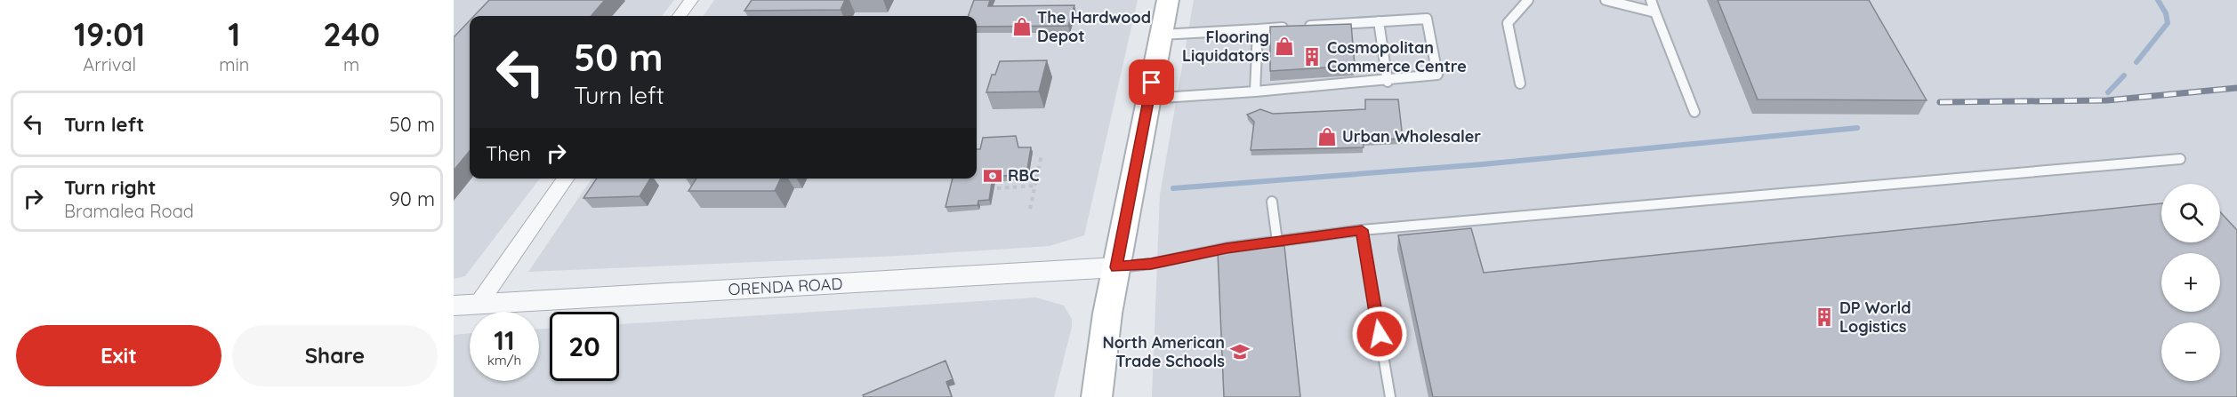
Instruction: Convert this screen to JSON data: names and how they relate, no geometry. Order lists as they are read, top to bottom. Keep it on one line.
{"streets":{"street":["ORENDA ROAD"]},"places":{"shop":["The Hardwood Depot","Flooring Liquidators","Urban Wholesaler"],"building":["Cosmopolitan Commerce Centre","DP World Logistics"],"bank":["RBC"],"school or university":["North American Trade Schools"]},"page":{"eta":["19:01","Arrival","1","min","240","m"],"turn":["50 m","Turn left"],"list":[{"name":"Turn left","value":"50 m"},{"name":"Turn right","note":"Bramalea Road","value":"90 m"}],"then":"Then","map_buttons":["+","−"],"speed":"11 km/h","limit":"20","buttons":["Exit","Share"]}}
